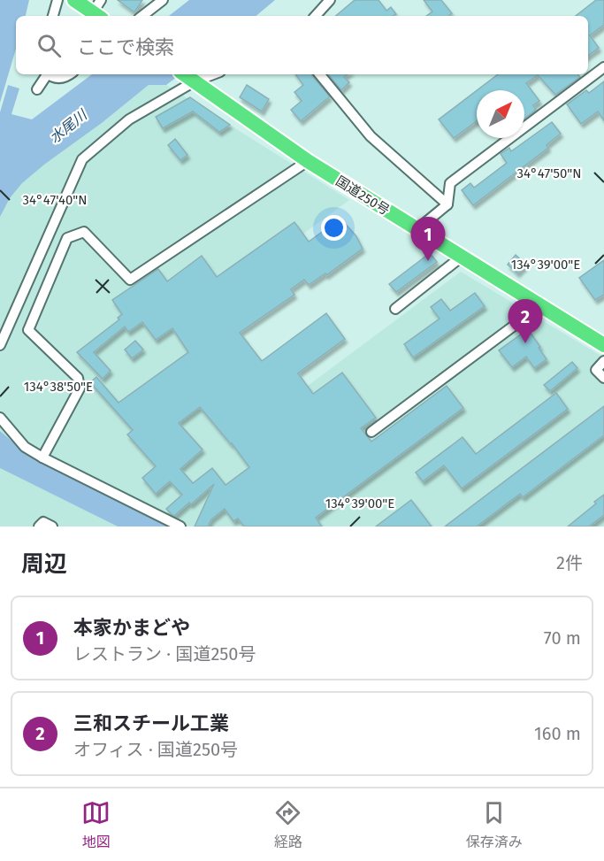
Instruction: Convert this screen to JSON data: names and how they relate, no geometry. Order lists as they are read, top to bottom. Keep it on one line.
{"streets":{"highway":["国道250号"]},"water":["水尾川"],"north":"top right","page":{"search":"ここで検索","pins":["1","2"],"heading":["周辺","2件"],"list":[{"mark":"1","name":"本家かまどや","note":"レストラン · 国道250号","value":"70 m"},{"mark":"2","name":"三和スチール工業","note":"オフィス · 国道250号","value":"160 m"}],"nav":["地図","経路","保存済み"]},"coordinates":["34°47'50\"N","34°47'40\"N","134°39'00\"E","134°38'50\"E"]}
